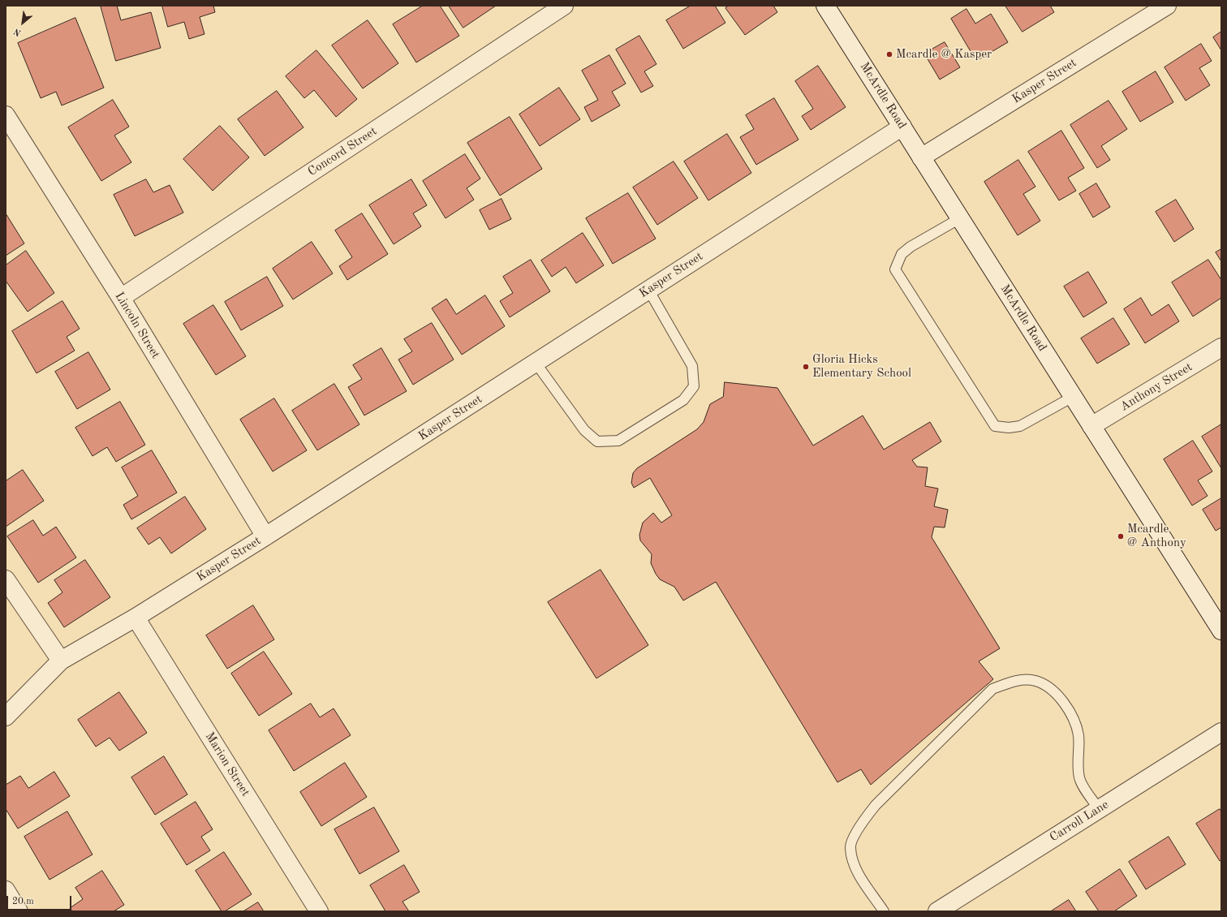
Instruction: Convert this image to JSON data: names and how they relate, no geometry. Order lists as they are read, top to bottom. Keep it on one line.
{"streets":{"street":["Kasper Street","McArdle Road","Concord Street","Lincoln Street","Anthony Street","Marion Street","Carroll Lane"]},"crossings":[["Kasper Street","McArdle Road"],["Kasper Street","Lincoln Street"],["Kasper Street","Marion Street"],["McArdle Road","Anthony Street"],["Concord Street","Lincoln Street"]],"places":["Mcardle @ Kasper","Gloria Hicks Elementary School","Mcardle @ Anthony"],"scale_bar":"20 m","north":"bottom left"}
